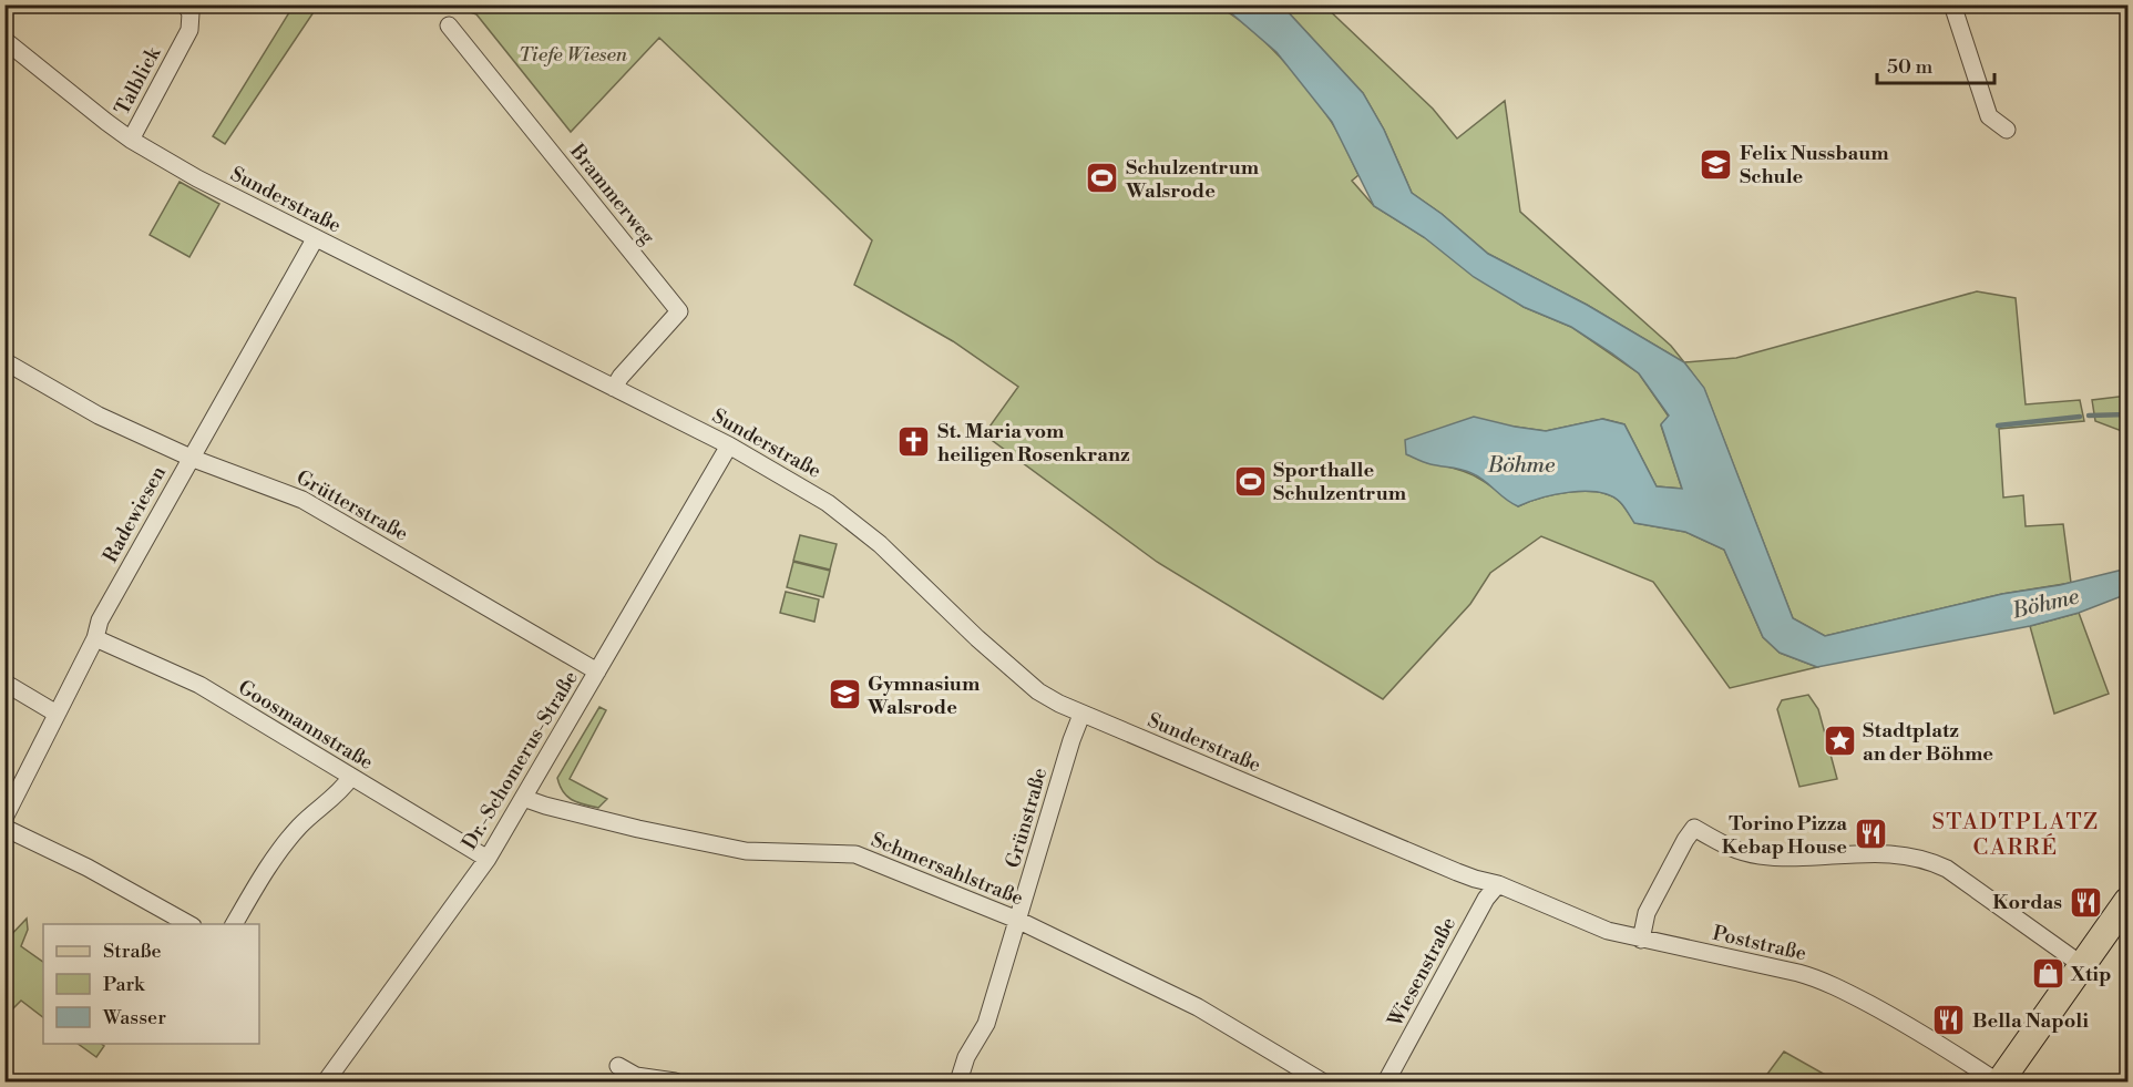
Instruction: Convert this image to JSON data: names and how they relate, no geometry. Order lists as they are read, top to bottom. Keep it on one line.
{"streets":{"street":["Talblick","Brammerweg","Sunderstraße","Grütterstraße","Radewiesen","Goosmannstraße","Dr.-Schomerus-Straße","Grünstraße","Schmersahlstraße","Poststraße","Wiesenstraße"]},"crossings":[["Talblick","Sunderstraße"],["Brammerweg","Sunderstraße"],["Sunderstraße","Radewiesen"],["Sunderstraße","Dr.-Schomerus-Straße"],["Sunderstraße","Grünstraße"],["Sunderstraße","Poststraße"],["Sunderstraße","Wiesenstraße"],["Grütterstraße","Radewiesen"],["Grütterstraße","Dr.-Schomerus-Straße"],["Radewiesen","Goosmannstraße"],["Goosmannstraße","Dr.-Schomerus-Straße"],["Dr.-Schomerus-Straße","Schmersahlstraße"],["Grünstraße","Schmersahlstraße"],["Poststraße","Wiesenstraße"]],"districts":["STADTPLATZ CARRÉ"],"water":["Böhme"],"parks":["Tiefe Wiesen"],"places":{"school or university":["Felix Nussbaum Schule","Gymnasium Walsrode"],"sports":["Schulzentrum Walsrode","Sporthalle Schulzentrum"],"church":["St. Maria vom heiligen Rosenkranz"],"place":["Stadtplatz an der Böhme"],"restaurant":["Torino Pizza Kebap House","Kordas","Bella Napoli"],"shop":["Xtip"]},"legend":["Straße","Park","Wasser"],"scale_bar":"50 m"}
